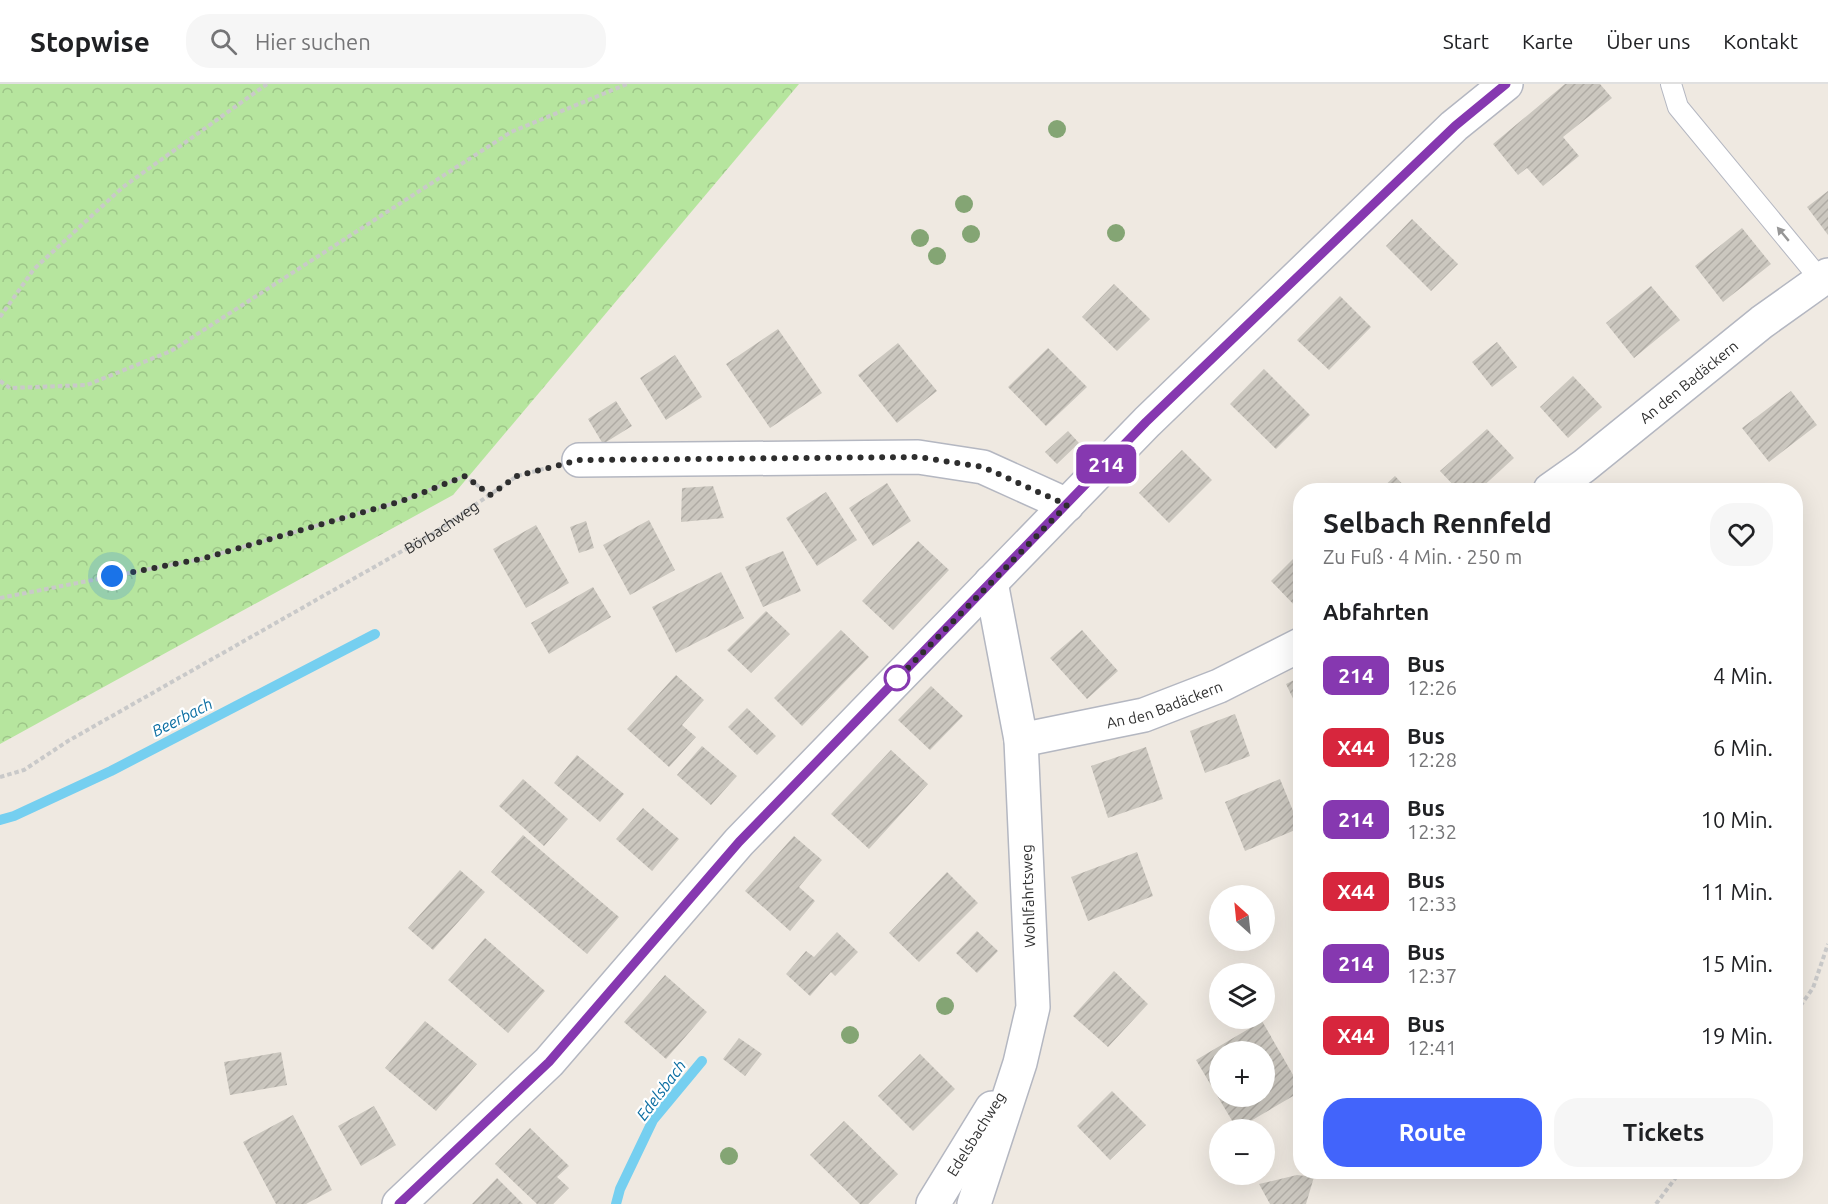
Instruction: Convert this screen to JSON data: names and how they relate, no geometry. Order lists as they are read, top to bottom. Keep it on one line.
{"streets":{"street":["An den Badäckern","Wohlfahrtsweg","Edelsbachweg"],"path":["Börbachweg"]},"crossings":[["An den Badäckern","Wohlfahrtsweg"],["Wohlfahrtsweg","Edelsbachweg"]],"water":["Beerbach","Edelsbach"],"lines":["bus line 214"],"north":"top left","page":{"header":"Stopwise","search":"Hier suchen","nav":["Start","Karte","Über uns","Kontakt"],"on_map":"214","heading":[["Selbach Rennfeld","Zu Fuß · 4 Min. · 250 m"],"Abfahrten"],"list":[{"mark":"214","name":"Bus","note":"12:26","value":"4 Min."},{"mark":"X44","name":"Bus","note":"12:28","value":"6 Min."},{"mark":"214","name":"Bus","note":"12:32","value":"10 Min."},{"mark":"X44","name":"Bus","note":"12:33","value":"11 Min."},{"mark":"214","name":"Bus","note":"12:37","value":"15 Min."},{"mark":"X44","name":"Bus","note":"12:41","value":"19 Min."}],"map_buttons":["+","−"],"buttons":["Route","Tickets"]}}
